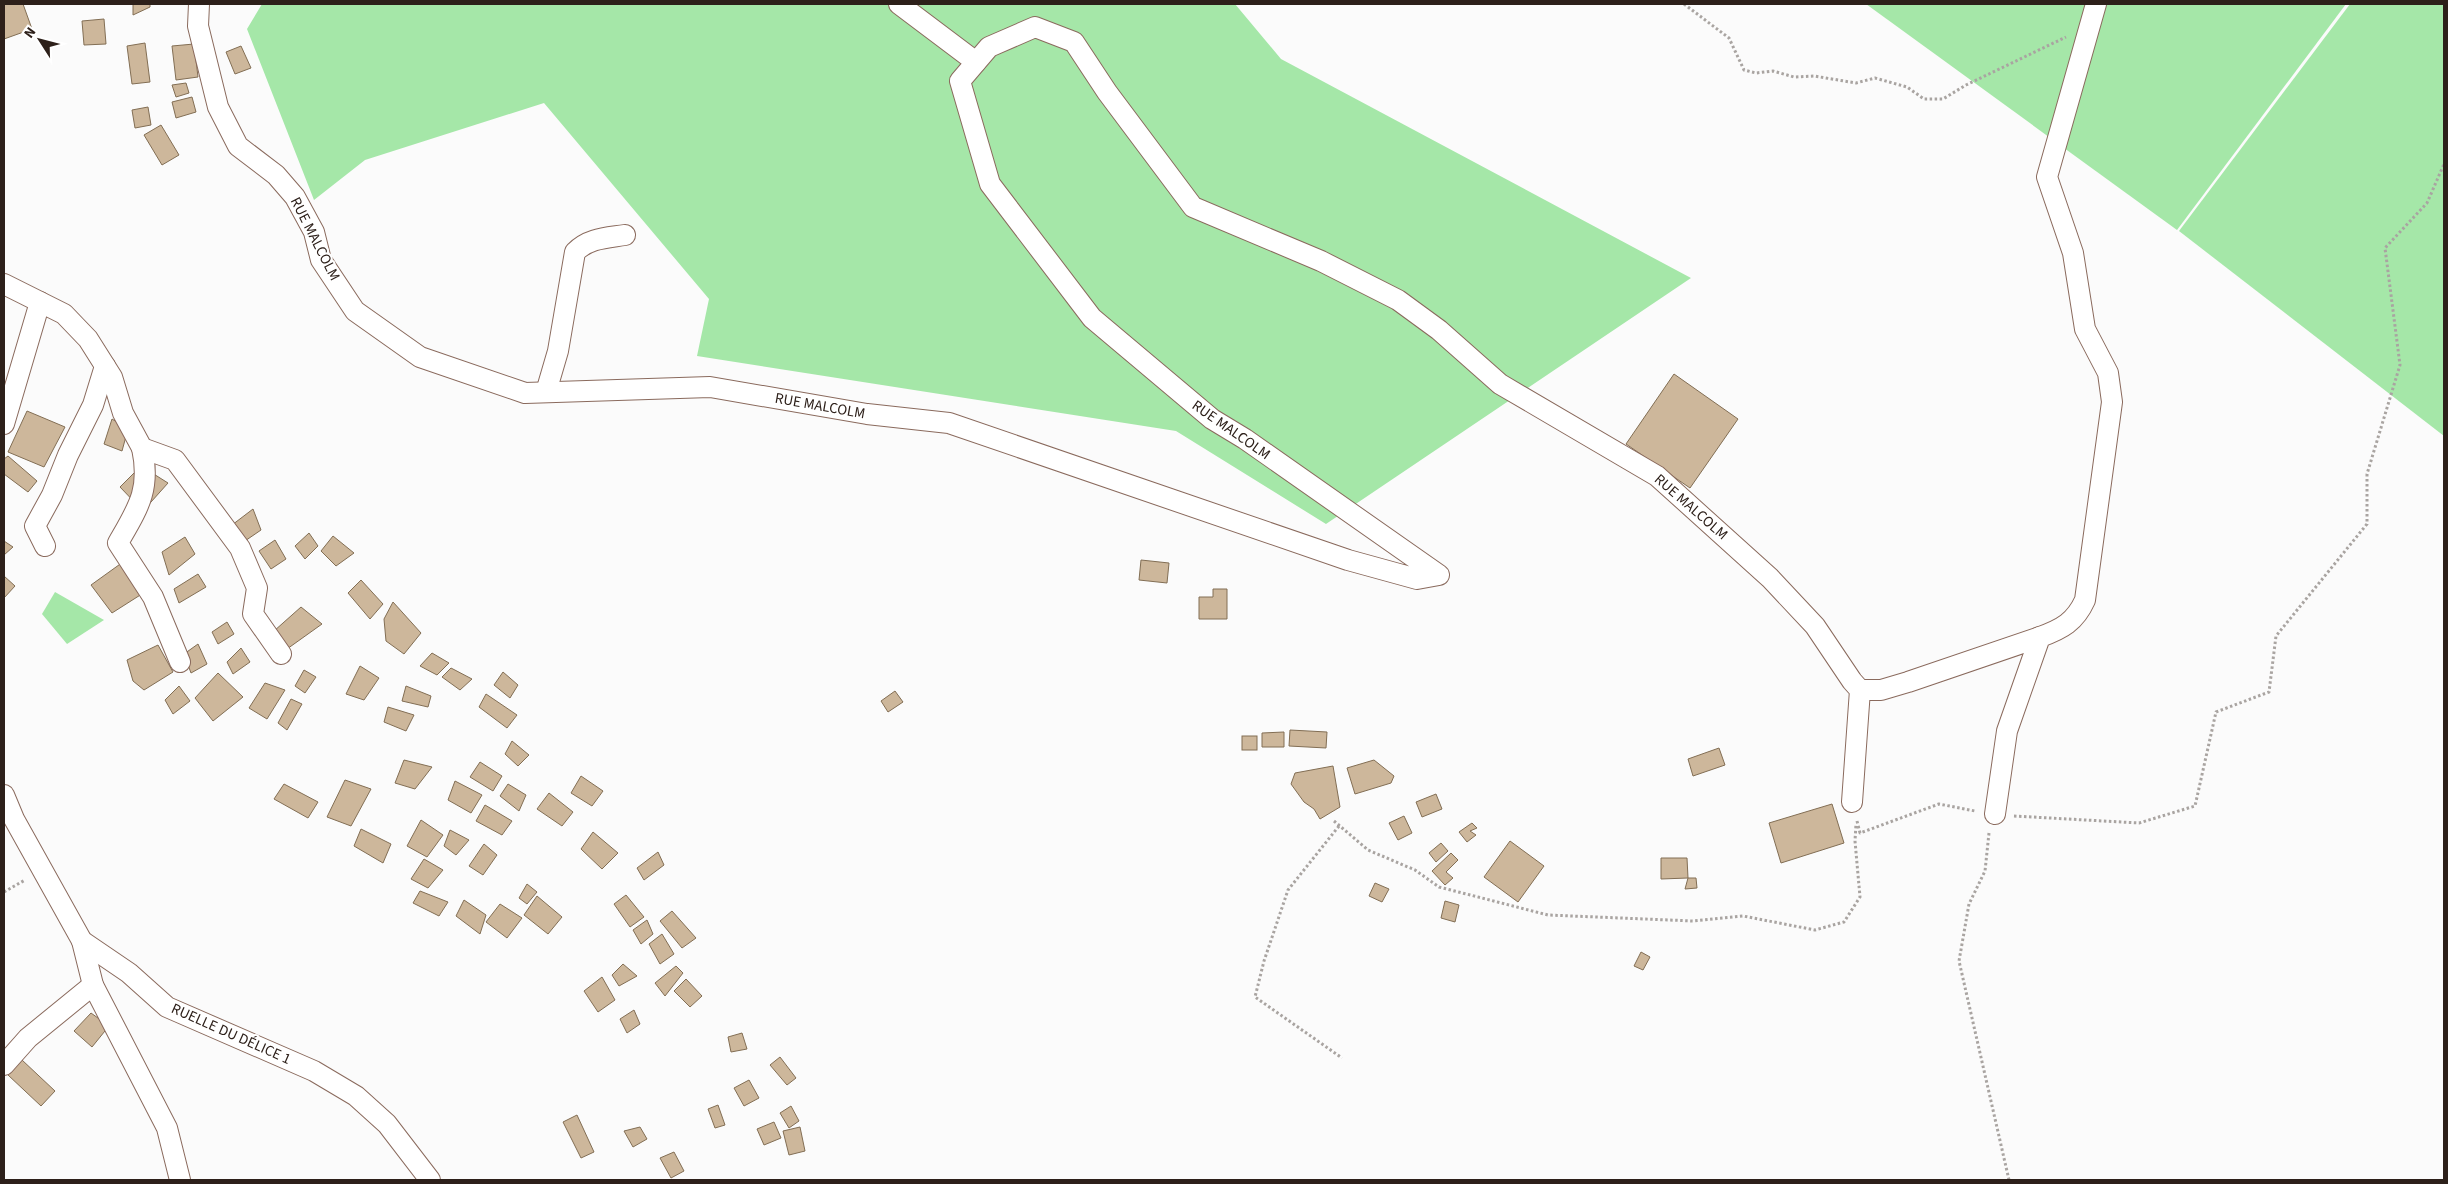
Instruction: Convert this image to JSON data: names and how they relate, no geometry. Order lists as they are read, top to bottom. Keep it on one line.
{"streets":{"street":["RUE MALCOLM","RUELLE DU DÉLICE 1"]},"north":"top left"}
